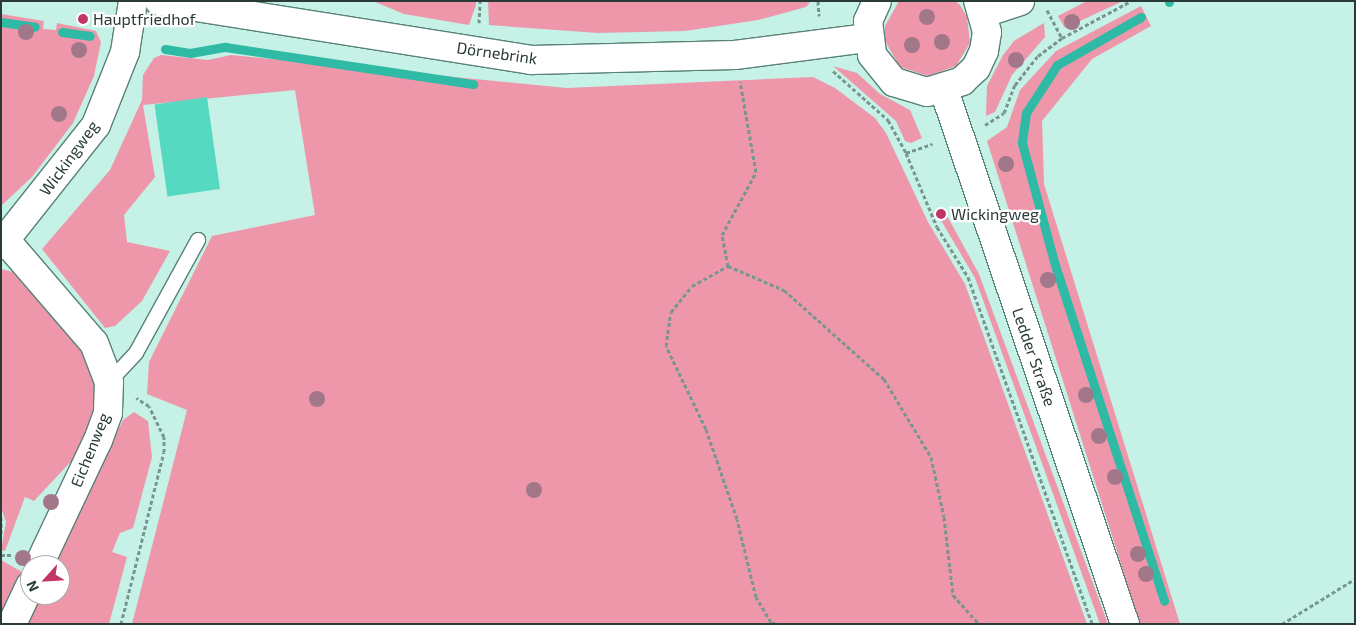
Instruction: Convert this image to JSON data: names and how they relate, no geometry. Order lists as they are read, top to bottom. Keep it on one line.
{"streets":{"street":["Dörnebrink","Wickingweg","Ledder Straße","Eichenweg"]},"crossings":[["Wickingweg","Eichenweg"]],"places":["Hauptfriedhof","Wickingweg"],"north":"bottom left"}
